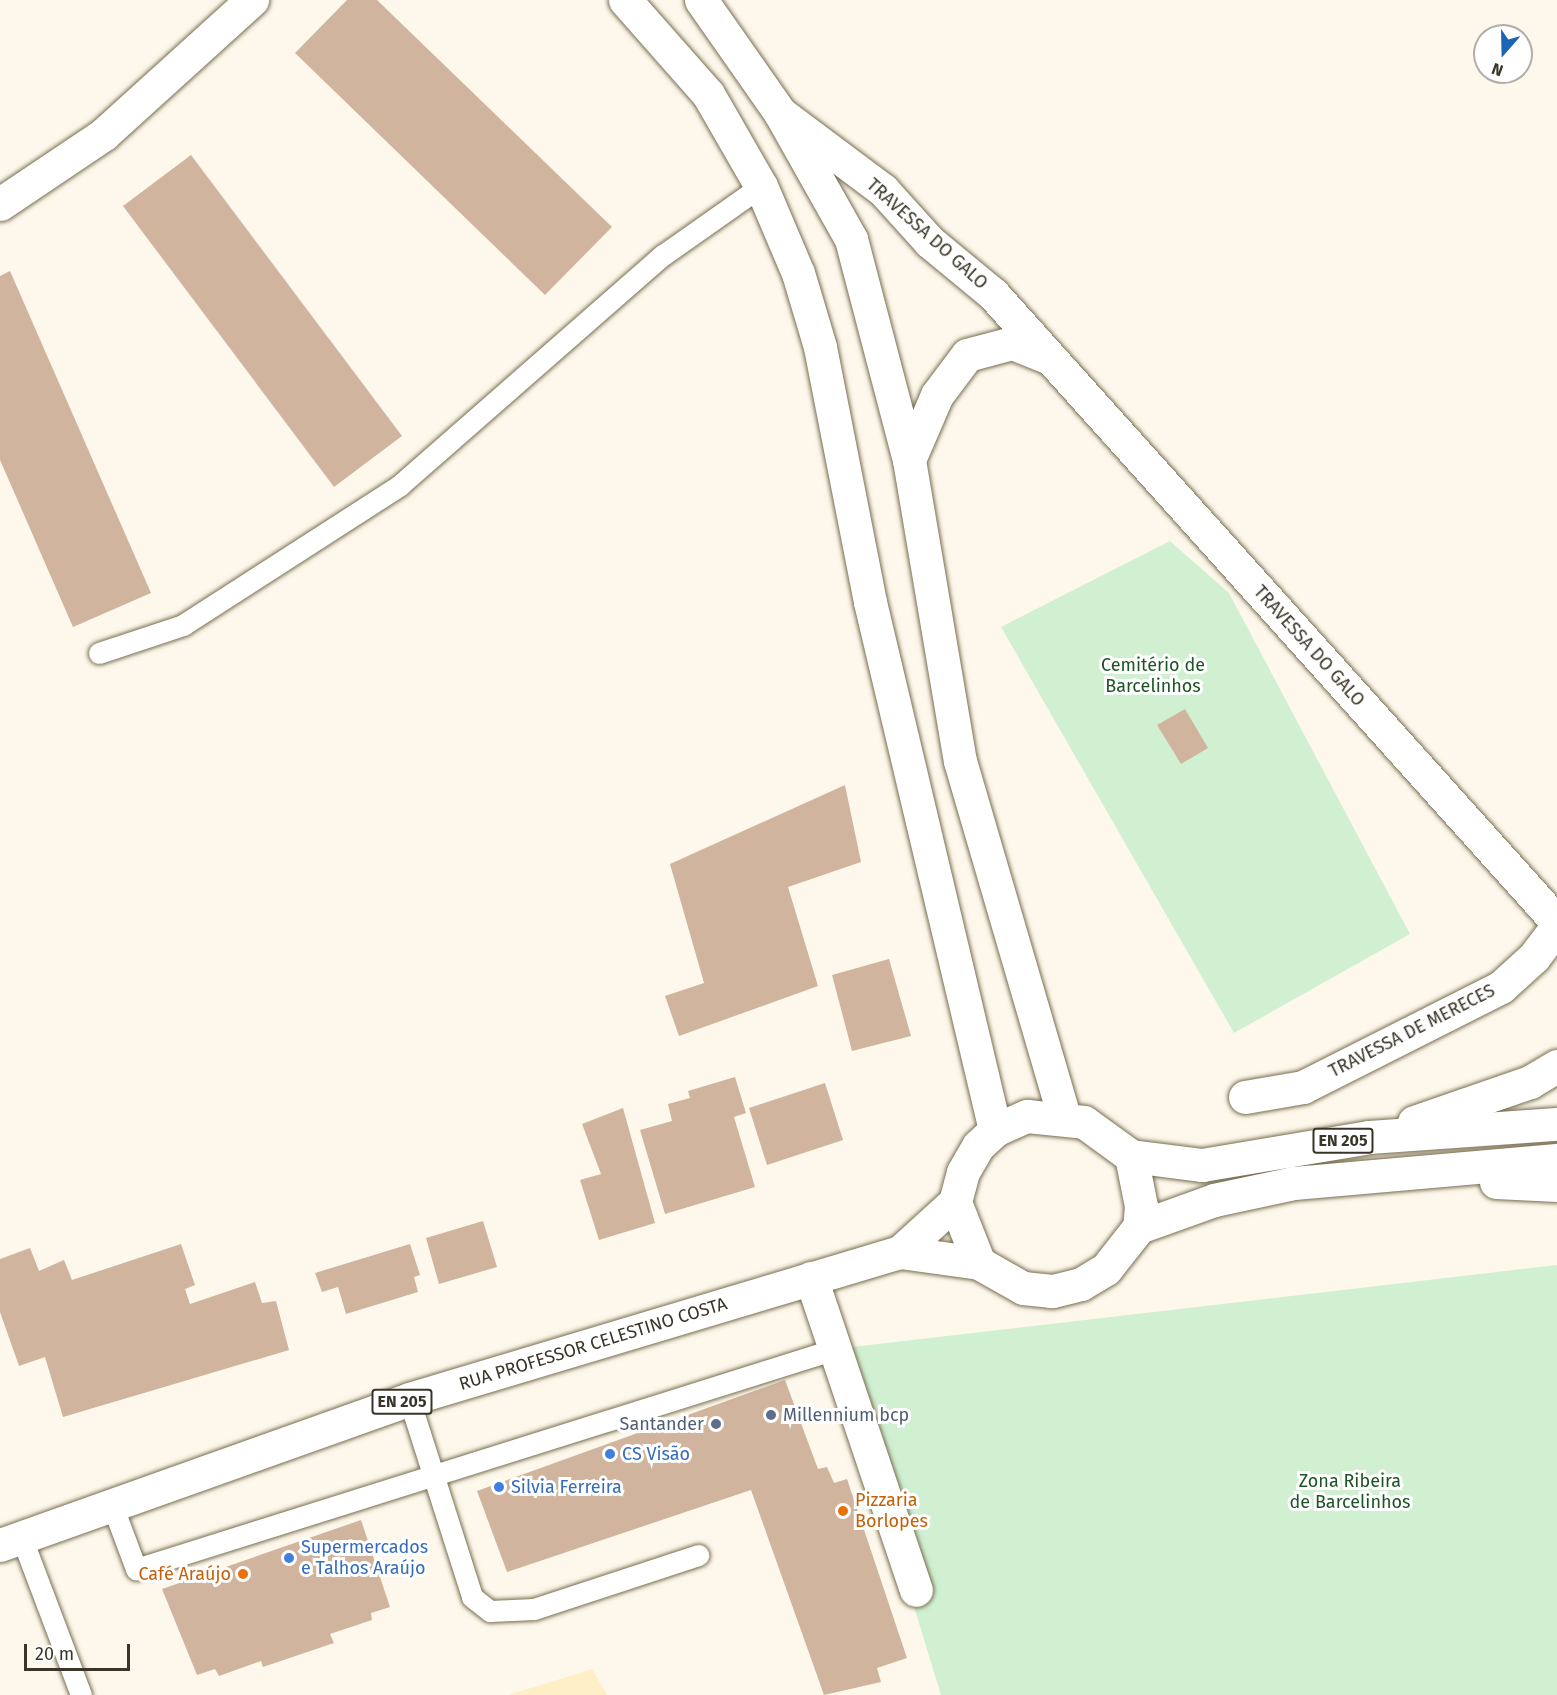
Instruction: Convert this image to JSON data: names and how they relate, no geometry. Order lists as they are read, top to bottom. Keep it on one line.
{"streets":{"main road":["TRAVESSA DO GALO","TRAVESSA DE MERECES","EN 205","RUA PROFESSOR CELESTINO COSTA"]},"crossings":[["TRAVESSA DO GALO","TRAVESSA DE MERECES"],["EN 205","RUA PROFESSOR CELESTINO COSTA"]],"parks":["Cemitério de Barcelinhos","Zona Ribeira de Barcelinhos"],"places":["Millennium bcp","Santander","CS Visão","Silvia Ferreira","Pizzaria Borlopes","Supermercados e Talhos Araújo","Café Araújo"],"scale_bar":"20 m","north":"bottom"}
